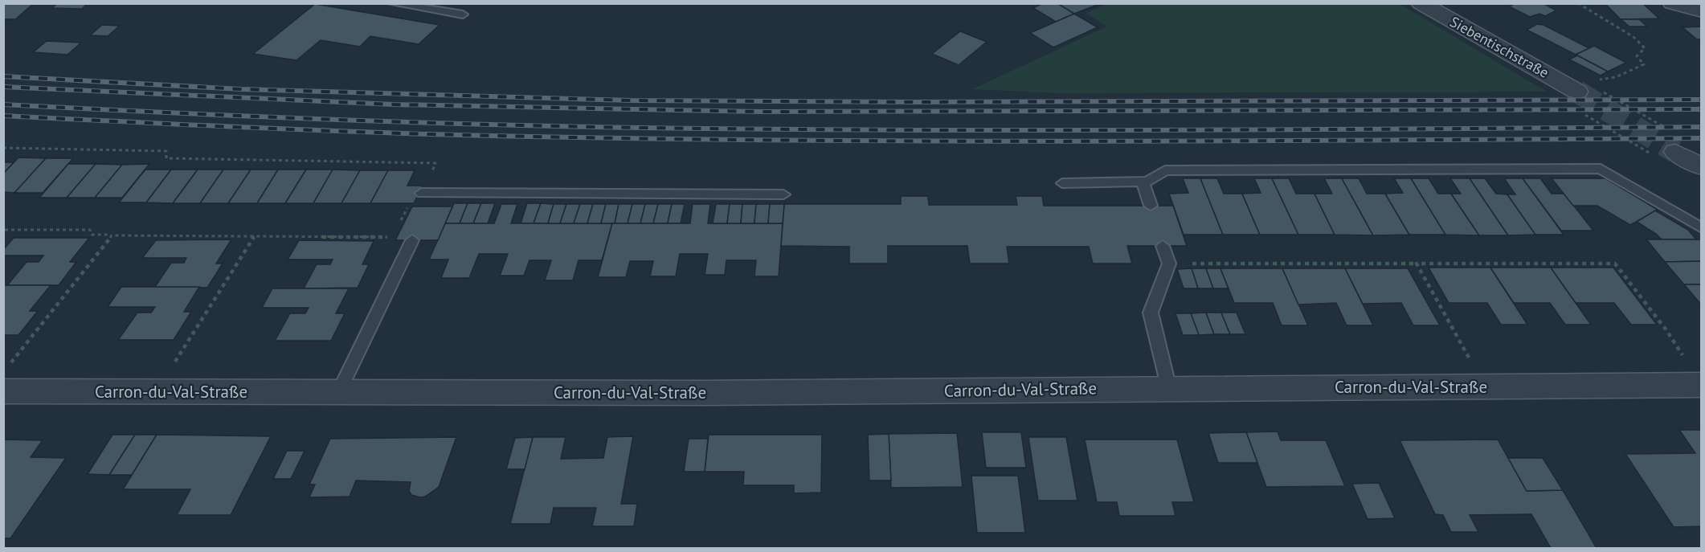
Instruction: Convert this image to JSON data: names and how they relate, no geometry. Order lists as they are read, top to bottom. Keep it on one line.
{"streets":{"street":["Siebentischstraße","Carron-du-Val-Straße"]}}
